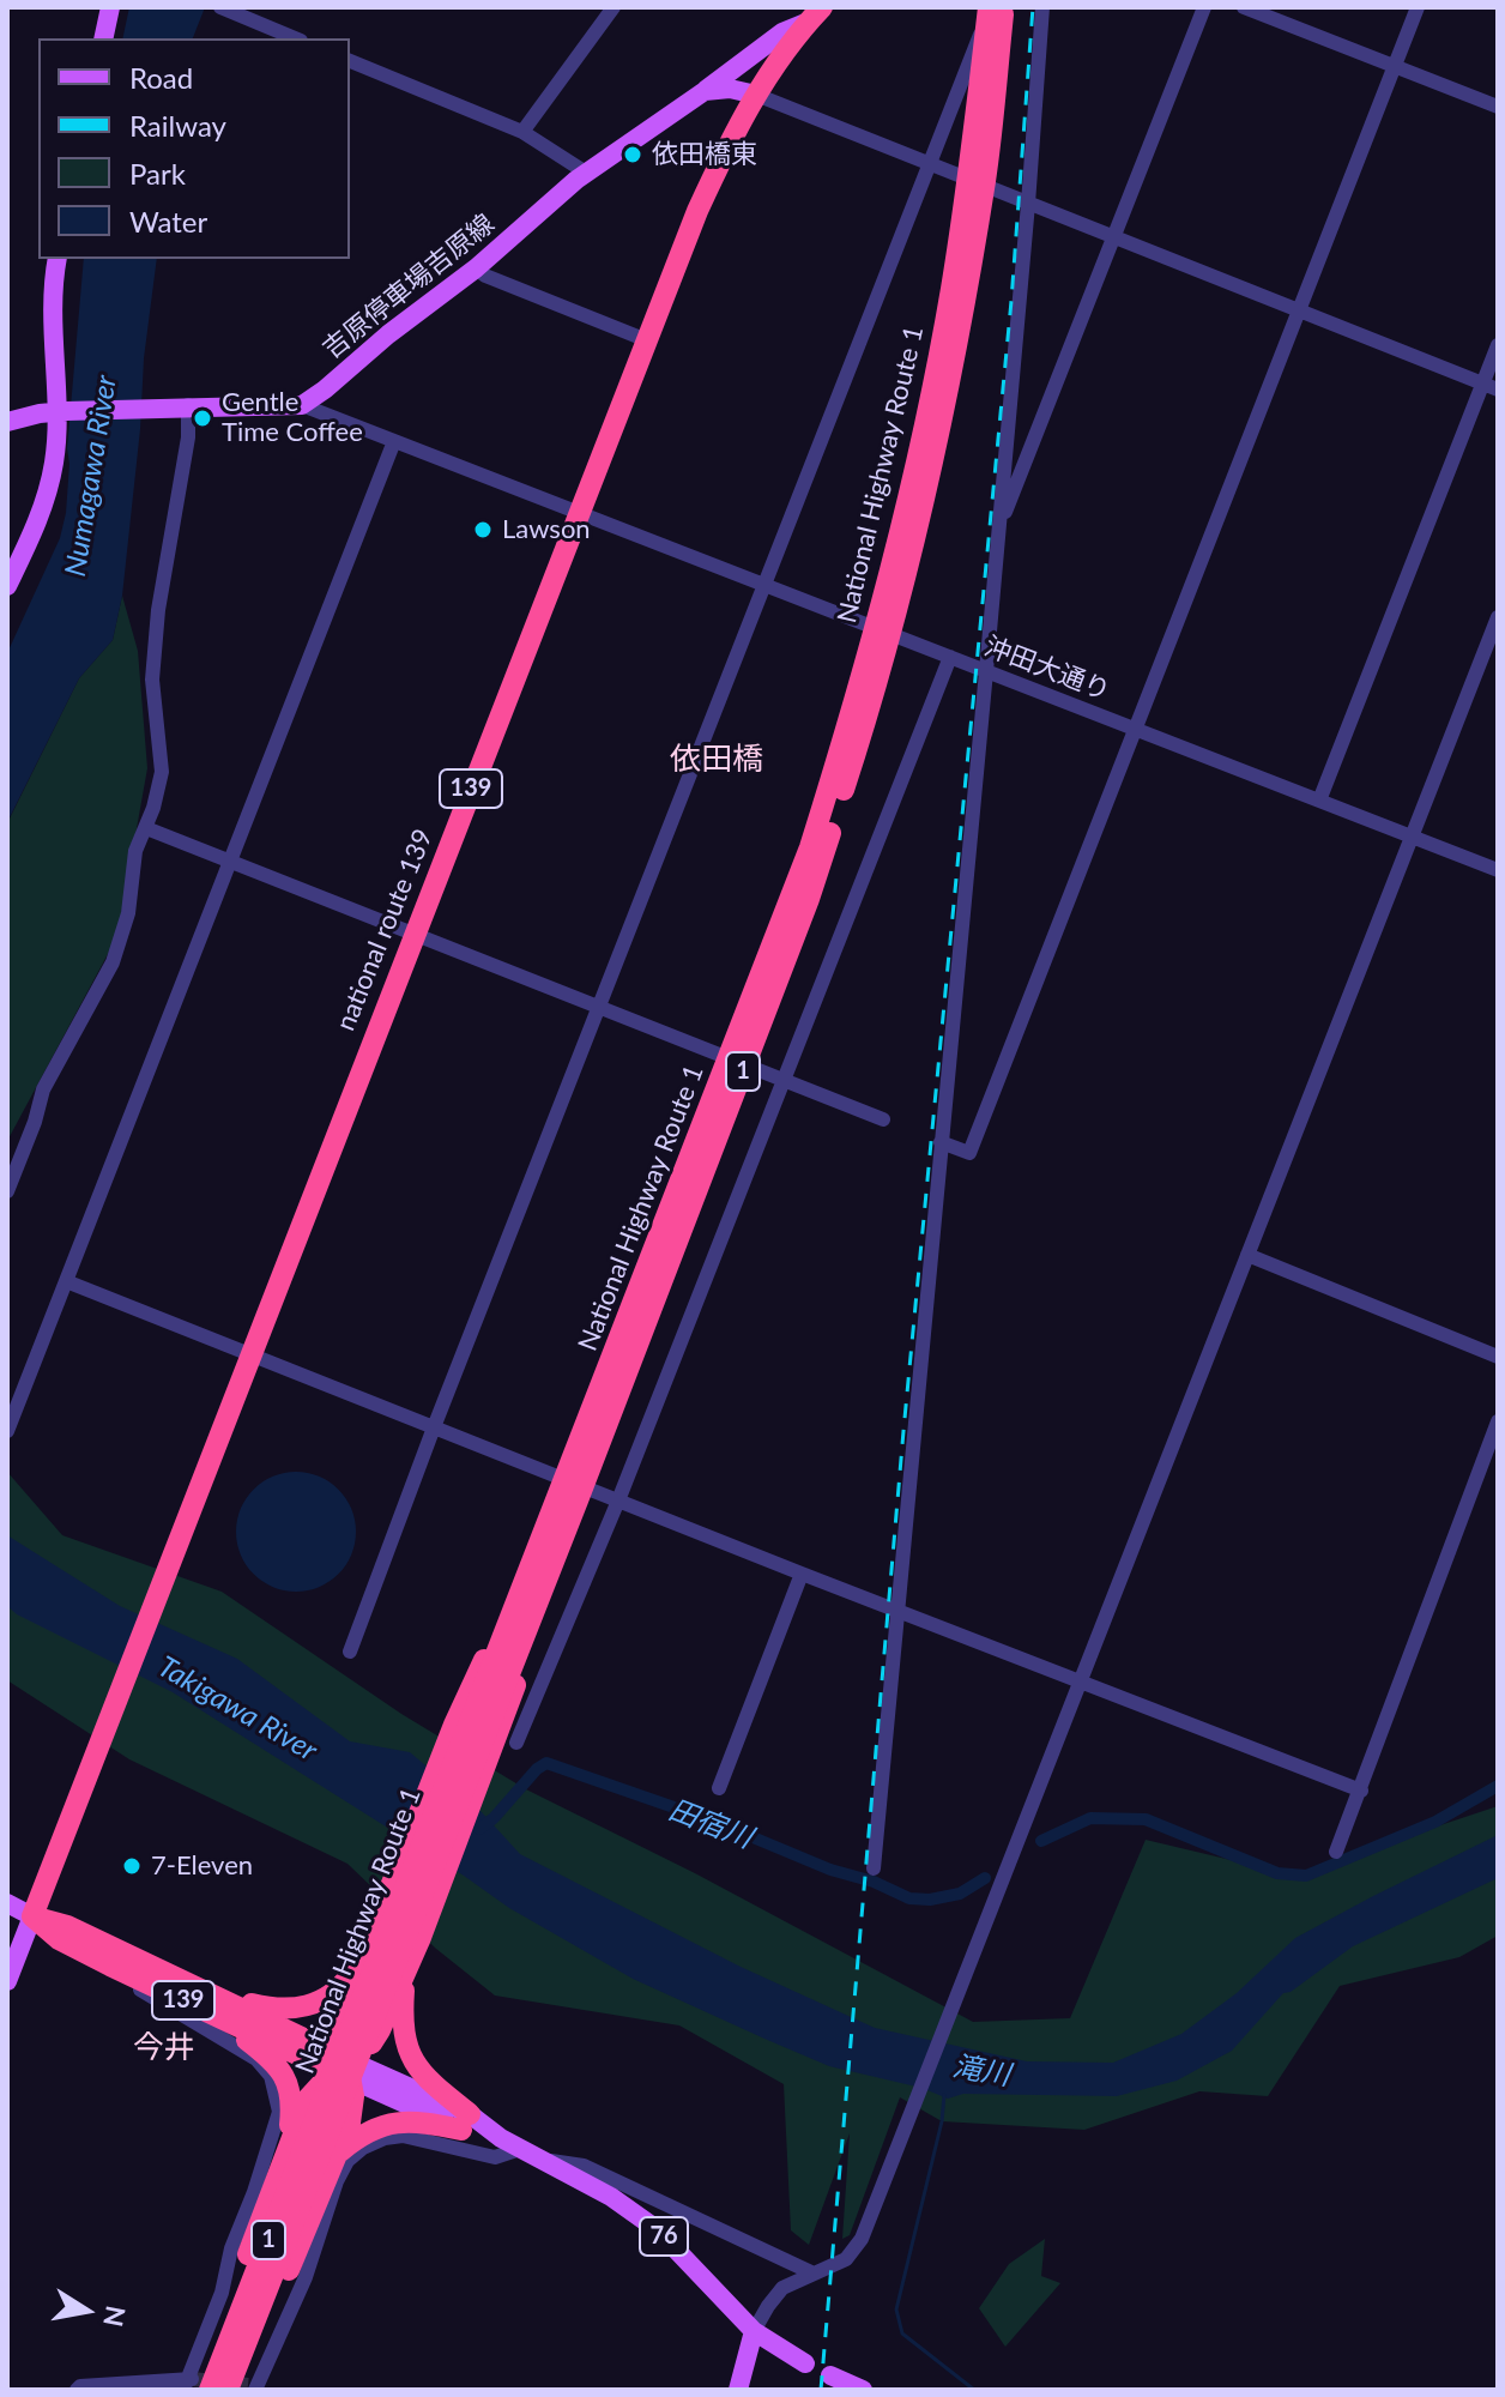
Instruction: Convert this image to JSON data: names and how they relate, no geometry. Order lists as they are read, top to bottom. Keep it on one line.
{"streets":{"highway":["National Highway Route 1","139","national route 139","1"],"main road":["吉原停車場吉原線","76"],"street":["沖田大通り"]},"crossings":[["吉原停車場吉原線","沖田大通り"],["吉原停車場吉原線","national route 139"],["National Highway Route 1","1"],["沖田大通り","national route 139"],["139","national route 139"],["139","1"],["139","76"],["1","76"]],"districts":["依田橋","今井"],"water":["Numagawa River","Takigawa River","田宿川","滝川"],"places":["依田橋東","Gentle Time Coffee","Lawson","7-Eleven"],"legend":["Road","Railway","Park","Water"],"north":"right"}
